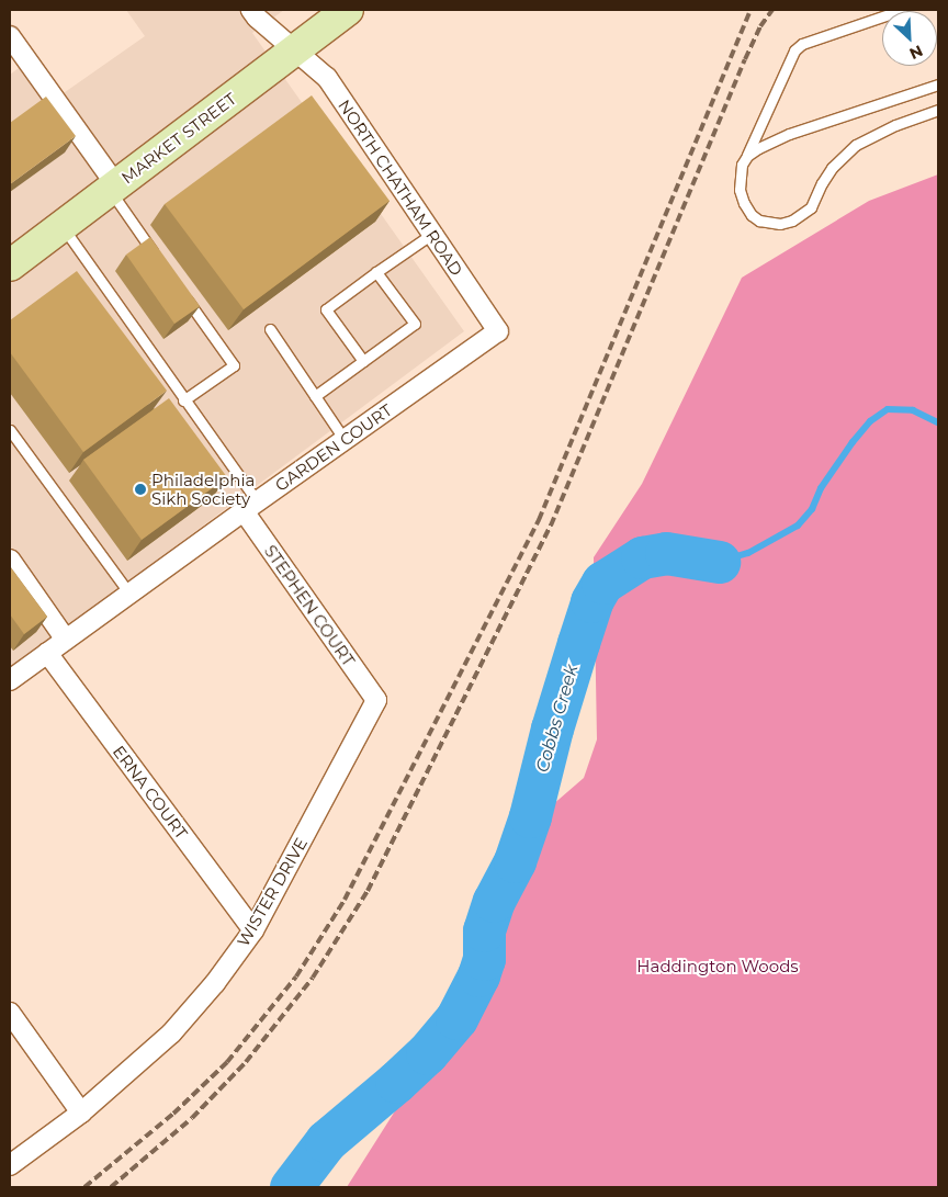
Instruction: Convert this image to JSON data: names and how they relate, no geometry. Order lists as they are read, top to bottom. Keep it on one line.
{"streets":{"main road":["MARKET STREET"],"street":["NORTH CHATHAM ROAD","GARDEN COURT","STEPHEN COURT","ERNA COURT","WISTER DRIVE"]},"crossings":[["MARKET STREET","NORTH CHATHAM ROAD"],["NORTH CHATHAM ROAD","GARDEN COURT"],["GARDEN COURT","STEPHEN COURT"],["GARDEN COURT","ERNA COURT"],["STEPHEN COURT","WISTER DRIVE"],["ERNA COURT","WISTER DRIVE"]],"water":["Cobbs Creek"],"parks":["Haddington Woods"],"places":["Philadelphia Sikh Society"],"north":"bottom right"}
